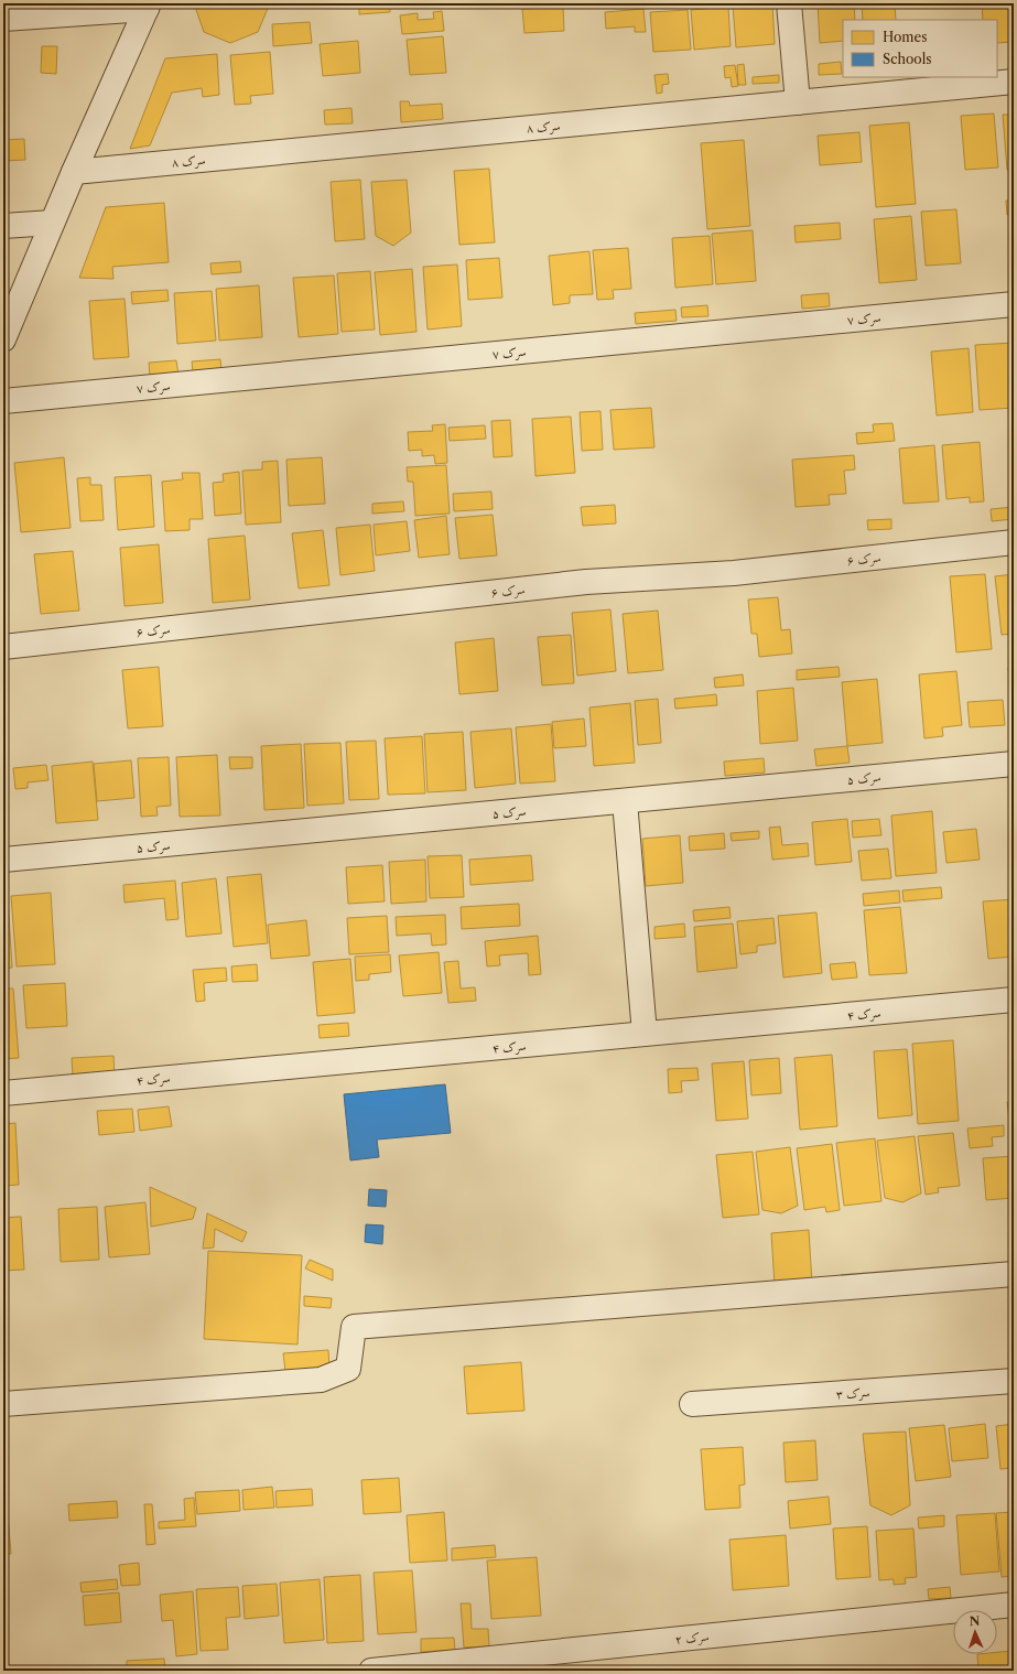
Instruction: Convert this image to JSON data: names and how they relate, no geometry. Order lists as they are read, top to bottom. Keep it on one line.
{"streets":{"street":["سرک ۸","سرک ۷","سرک ۶","سرک ۵","سرک ۴","سرک ۳","سرک ۲"]},"legend":["Homes","Schools"],"north":"top"}
